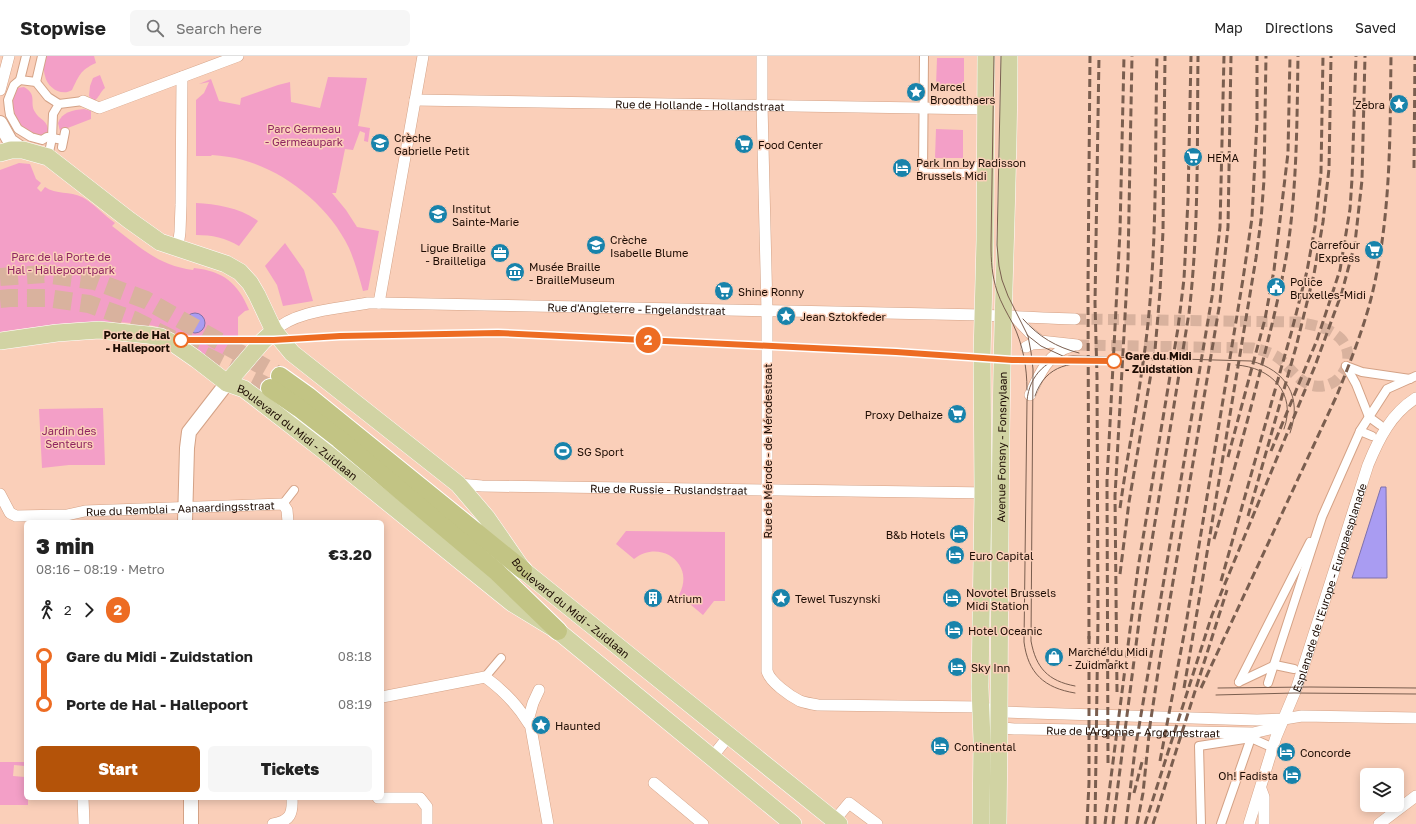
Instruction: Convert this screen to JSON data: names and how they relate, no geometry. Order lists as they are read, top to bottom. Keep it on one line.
{"streets":{"highway":["Boulevard du Midi - Zuidlaan"],"main road":["Avenue Fonsny - Fonsnylaan"],"street":["Rue de Hollande - Hollandstraat","Rue d'Angleterre - Engelandstraat","Rue de Mérode - de Mérodestraat","Rue de Russie - Ruslandstraat","Rue du Remblai - Aanaardingsstraat","Esplanade de l'Europe - Europaesplanade","Rue de l'Argonne - Argonnestraat"]},"crossings":[["Rue de Hollande - Hollandstraat","Avenue Fonsny - Fonsnylaan"],["Rue de Hollande - Hollandstraat","Rue de Mérode - de Mérodestraat"],["Rue d'Angleterre - Engelandstraat","Avenue Fonsny - Fonsnylaan"],["Rue d'Angleterre - Engelandstraat","Rue de Mérode - de Mérodestraat"],["Avenue Fonsny - Fonsnylaan","Rue de Russie - Ruslandstraat"],["Avenue Fonsny - Fonsnylaan","Rue de l'Argonne - Argonnestraat"],["Rue de Mérode - de Mérodestraat","Rue de Russie - Ruslandstraat"],["Rue de Mérode - de Mérodestraat","Rue de l'Argonne - Argonnestraat"],["Esplanade de l'Europe - Europaesplanade","Rue de l'Argonne - Argonnestraat"]],"parks":["Parc Germeau - Germeaupark","Parc de la Porte de Hal - Hallepoortpark","Jardin des Senteurs"],"places":{"place":["Marcel Broodthaers","Zebra","Jean Sztokfeder","Tewel Tuszynski","Haunted"],"school or university":["Crèche Gabrielle Petit","Institut Sainte-Marie","Crèche Isabelle Blume"],"supermarket":["Food Center","HEMA","Carrefour Express","Shine Ronny","Proxy Delhaize"],"hotel":["Park Inn by Radisson Brussels Midi","B&b Hotels","Euro Capital","Novotel Brussels Midi Station","Hotel Oceanic","Sky Inn","Continental","Concorde","Oh! Fadista"],"office":["Ligue Braille - Brailleliga"],"museum":["Musée Braille - BrailleMuseum"],"public building":["Police Bruxelles-Midi"],"other":["Porte de Hal - Hallepoort","Gare du Midi - Zuidstation"],"sports":["SG Sport"],"building":["Atrium"],"shop":["Marché du Midi - Zuidmarkt"]},"lines":["metro line 2"],"page":{"header":"Stopwise","search":"Search here","nav":["Map","Directions","Saved"],"on_map":"2","heading":["3 min","08:16 – 08:19 · Metro","€3.20"],"legs":["2","2"],"list":[{"name":"Gare du Midi - Zuidstation","value":"08:18"},{"name":"Porte de Hal - Hallepoort","value":"08:19"}],"buttons":["Start","Tickets"]}}
